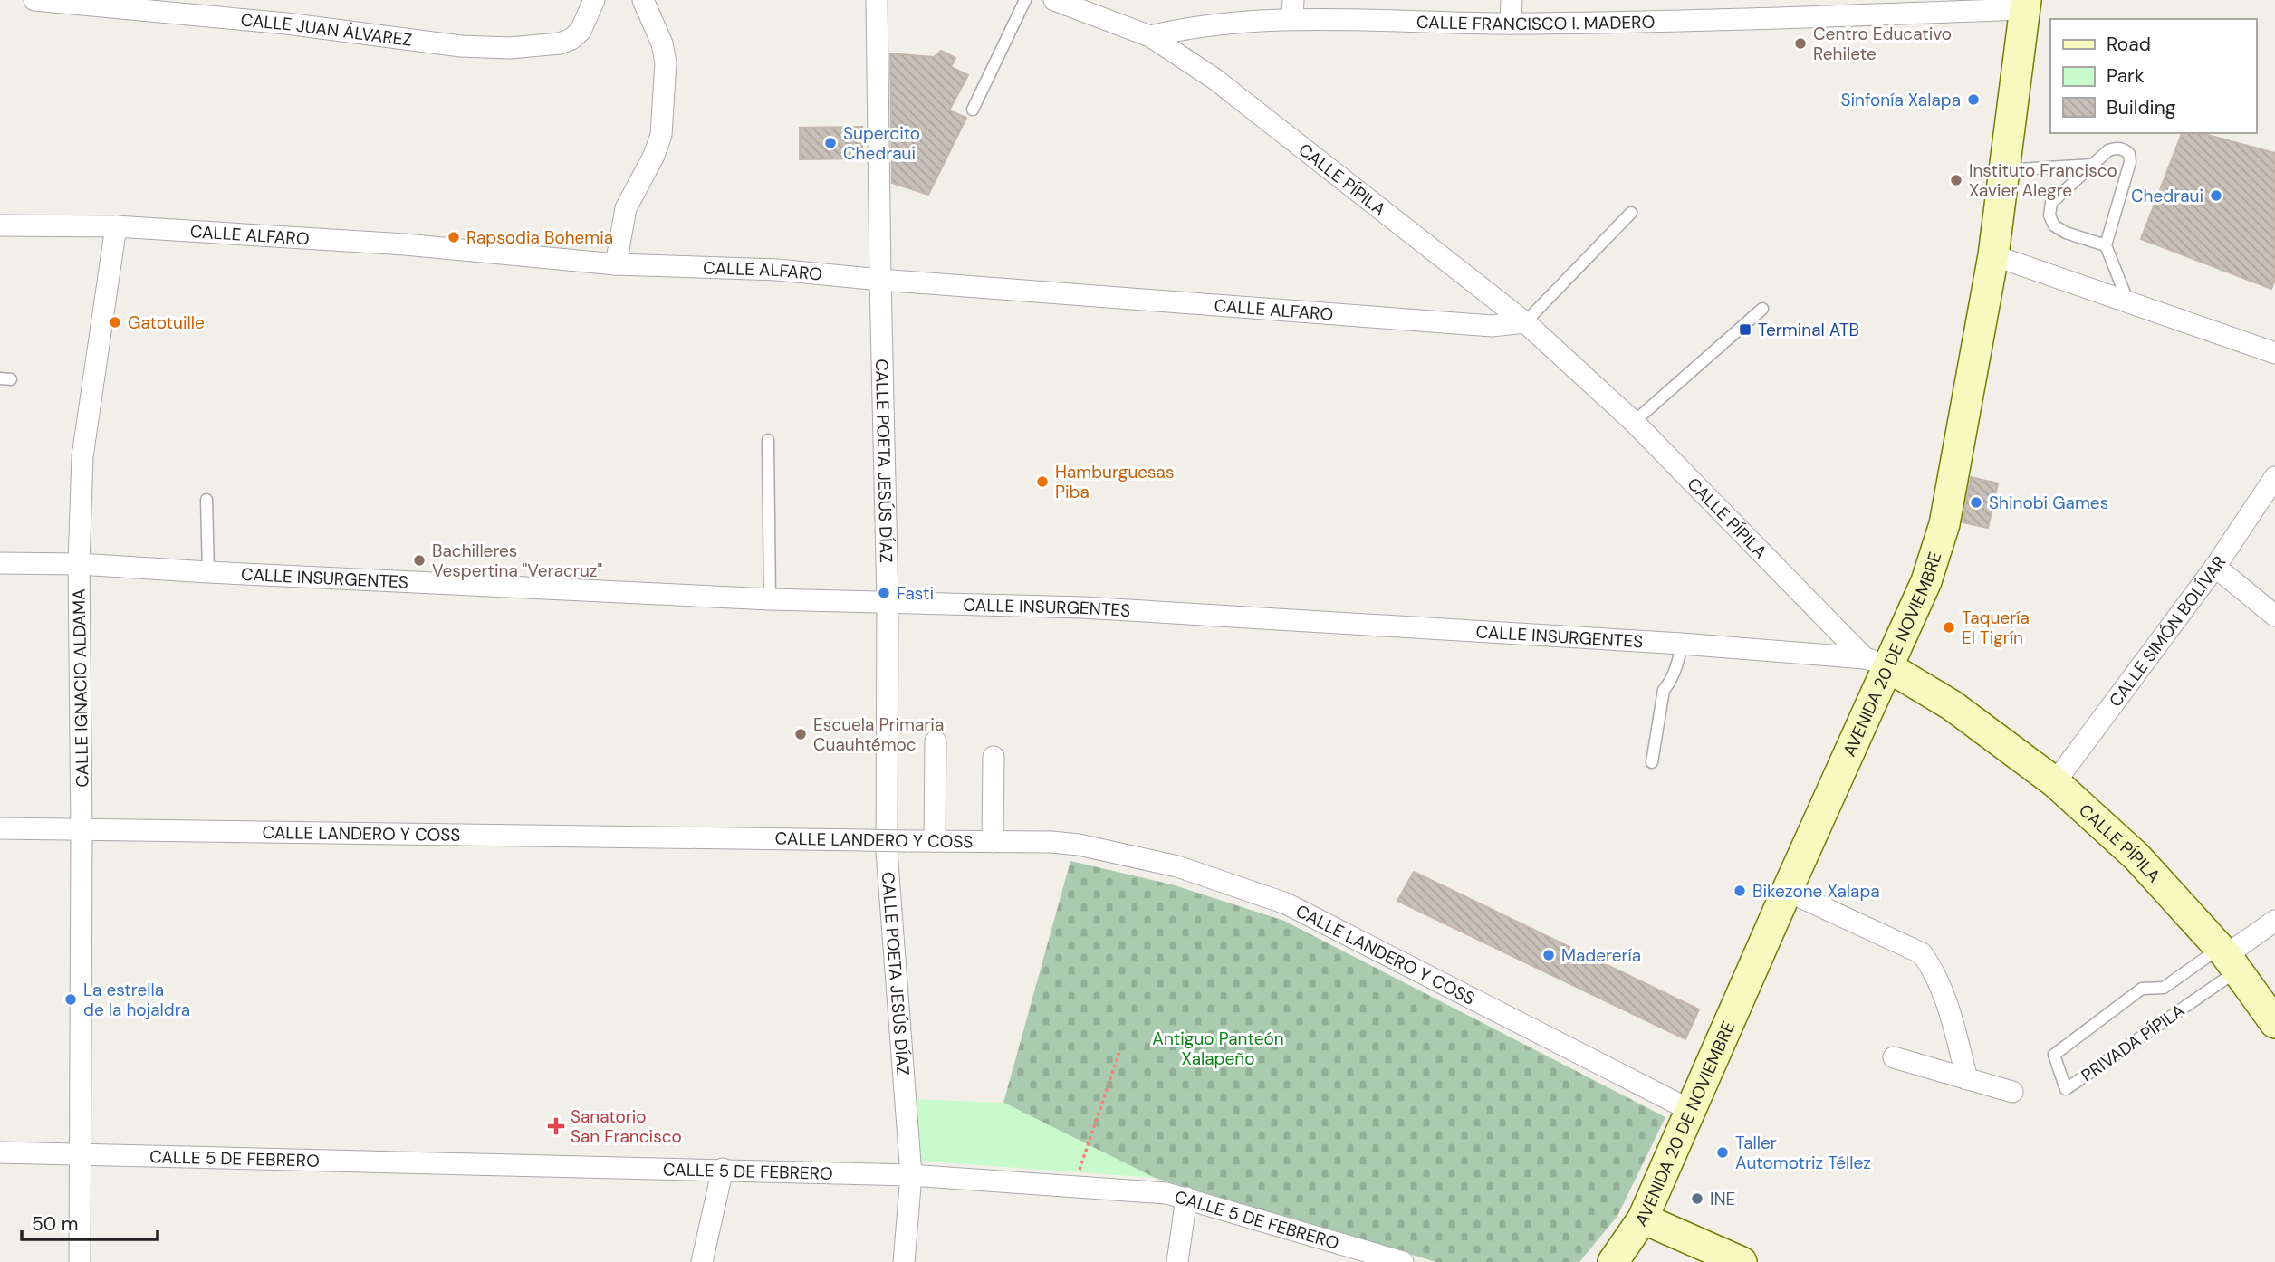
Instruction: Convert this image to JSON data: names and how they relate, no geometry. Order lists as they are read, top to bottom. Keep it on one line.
{"streets":{"main road":["CALLE PÍPILA","AVENIDA 20 DE NOVIEMBRE"],"street":["CALLE FRANCISCO I. MADERO","CALLE JUAN ÁLVAREZ","CALLE ALFARO","CALLE POETA JESÚS DÍAZ","CALLE INSURGENTES","CALLE SIMÓN BOLÍVAR","CALLE IGNACIO ALDAMA","CALLE LANDERO Y COSS","CALLE 5 DE FEBRERO"],"lane":["PRIVADA PÍPILA"]},"crossings":[["CALLE FRANCISCO I. MADERO","CALLE PÍPILA"],["CALLE FRANCISCO I. MADERO","AVENIDA 20 DE NOVIEMBRE"],["CALLE PÍPILA","CALLE ALFARO"],["CALLE PÍPILA","CALLE INSURGENTES"],["CALLE PÍPILA","CALLE SIMÓN BOLÍVAR"],["CALLE PÍPILA","AVENIDA 20 DE NOVIEMBRE"],["CALLE PÍPILA","PRIVADA PÍPILA"],["CALLE ALFARO","CALLE POETA JESÚS DÍAZ"],["CALLE ALFARO","CALLE IGNACIO ALDAMA"],["CALLE POETA JESÚS DÍAZ","CALLE INSURGENTES"],["CALLE POETA JESÚS DÍAZ","CALLE 5 DE FEBRERO"],["CALLE INSURGENTES","AVENIDA 20 DE NOVIEMBRE"],["CALLE INSURGENTES","CALLE IGNACIO ALDAMA"],["AVENIDA 20 DE NOVIEMBRE","CALLE LANDERO Y COSS"],["CALLE IGNACIO ALDAMA","CALLE LANDERO Y COSS"],["CALLE IGNACIO ALDAMA","CALLE 5 DE FEBRERO"]],"parks":["Antiguo Panteón Xalapeño"],"places":{"other":["Centro Educativo Rehilete","Sinfonía Xalapa","Supercito Chedraui","Instituto Francisco Xavier Alegre","Chedraui","Rapsodia Bohemia","Gatotuille","Hamburguesas Piba","Shinobi Games","Bachilleres Vespertina \"Veracruz\"","Fasti","Taquería El Tigrín","Escuela Primaria Cuauhtémoc","Bikezone Xalapa","Maderería","La estrella de la hojaldra","Taller Automotriz Téllez","INE"],"transit":["Terminal ATB"],"health":["Sanatorio San Francisco"]},"legend":["Road","Park","Building"],"scale_bar":"50 m"}
